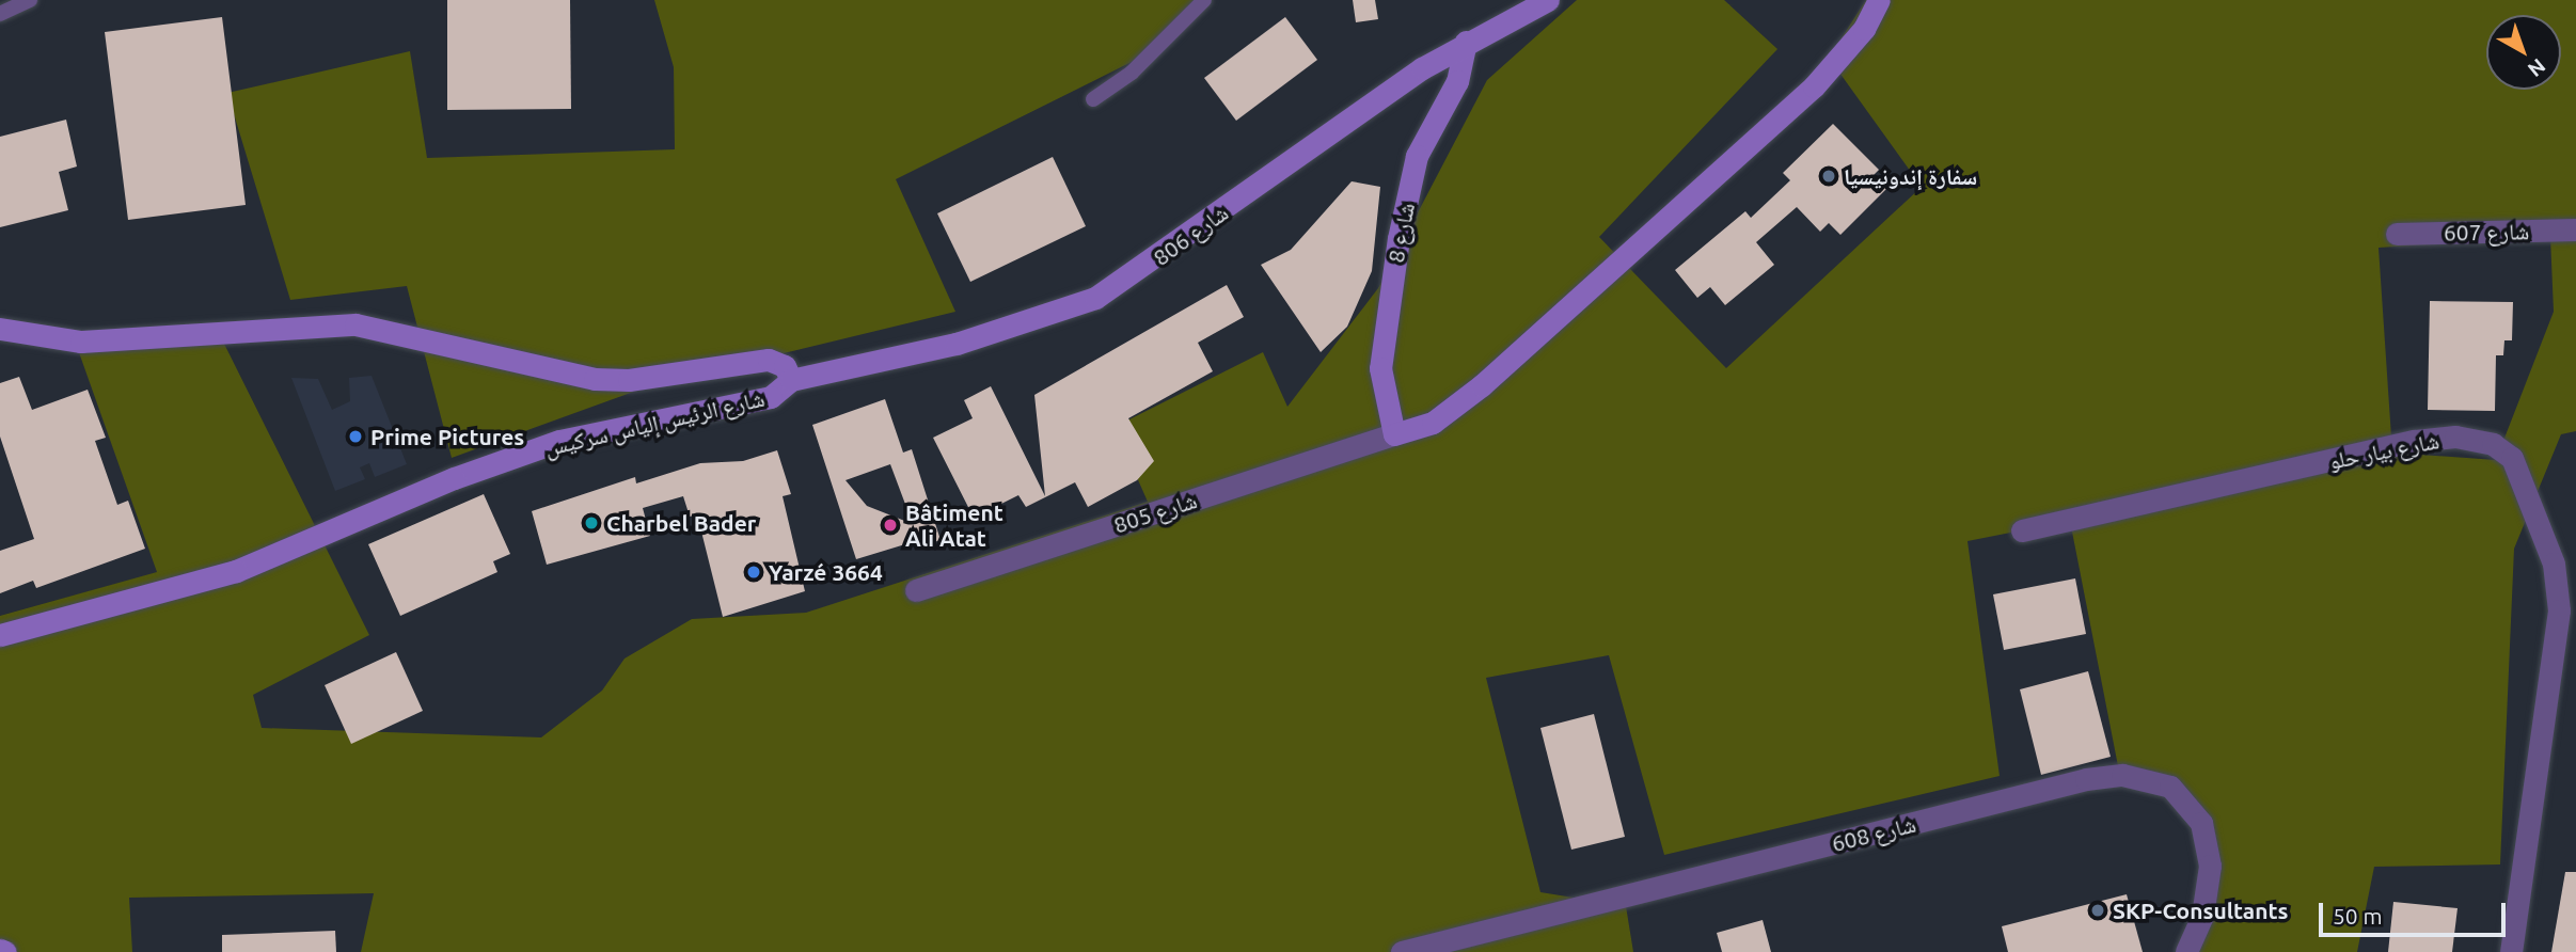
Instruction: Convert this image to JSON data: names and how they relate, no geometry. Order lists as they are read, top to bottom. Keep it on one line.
{"streets":{"street":["شارع 607","شارع 8","شارع 806","شارع الرئيس إلياس سركيس","شارع بيار حلو","شارع 805","شارع 608"]},"crossings":[["شارع 8","شارع 806"],["شارع 8","شارع 805"],["شارع 806","شارع الرئيس إلياس سركيس"]],"places":["سفارة إندونيسيا","Prime Pictures","Charbel Bader","Bâtiment Ali Atat","Yarzé 3664","SKP-Consultants"],"scale_bar":"50 m","north":"bottom right"}
